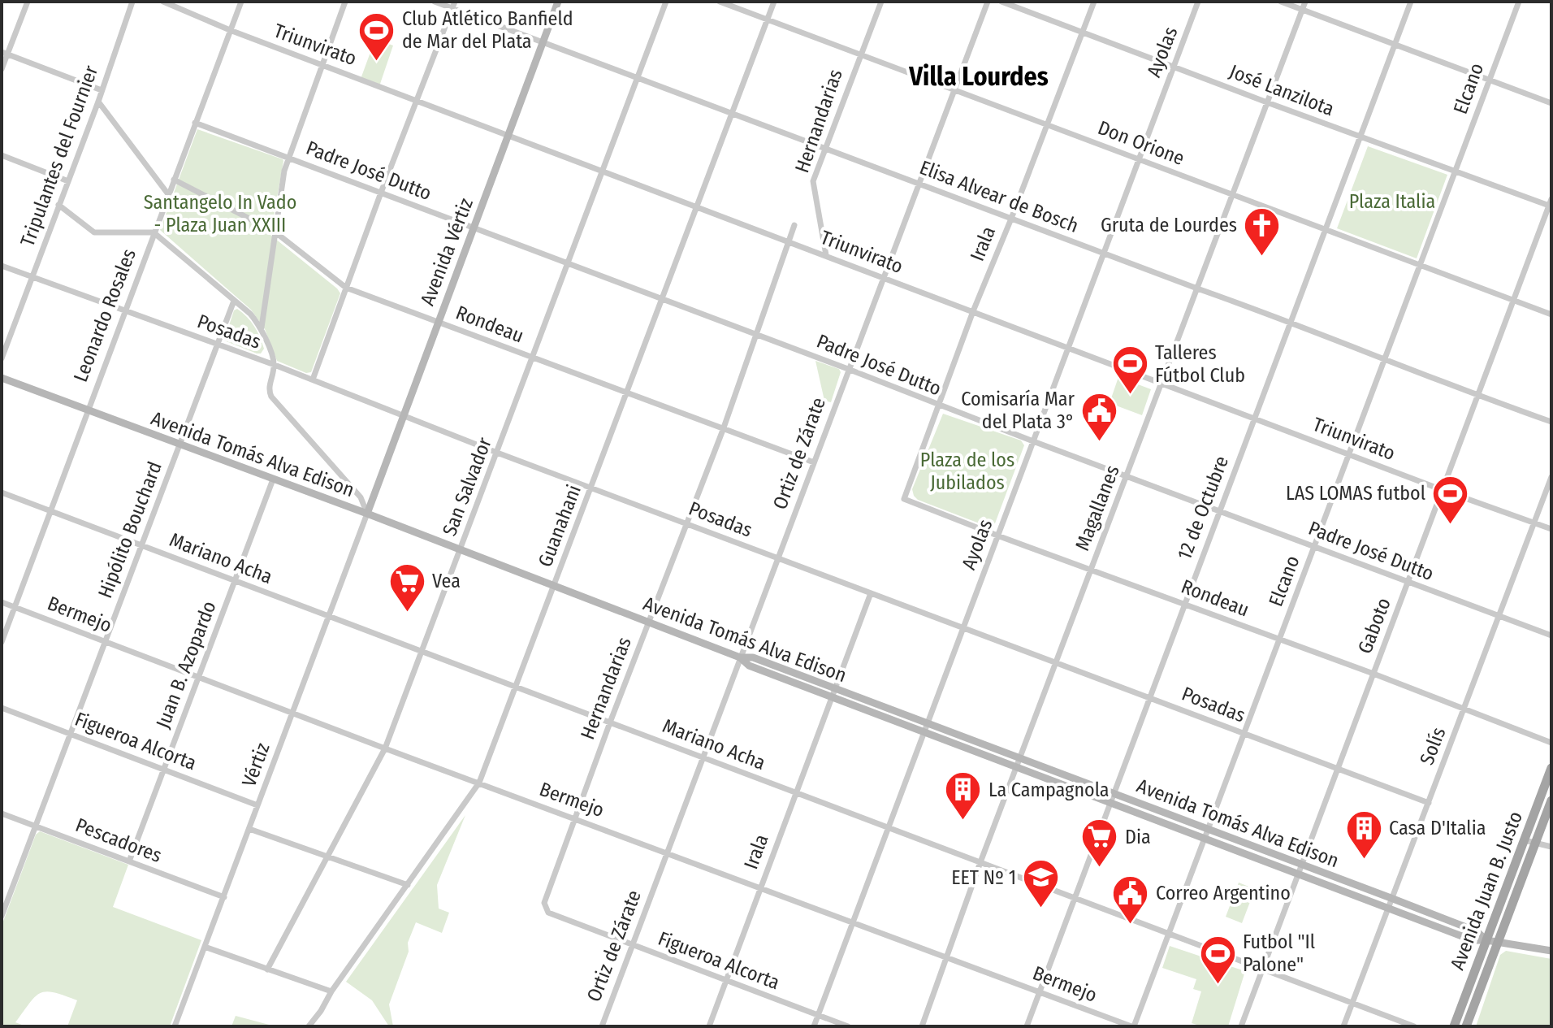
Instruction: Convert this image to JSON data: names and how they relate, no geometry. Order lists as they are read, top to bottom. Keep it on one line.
{"streets":{"main road":["Avenida Vértiz","Avenida Tomás Alva Edison","Avenida Juan B. Justo"],"street":["Triunvirato","Ayolas","Elcano","José Lanzilota","Hernandarias","Don Orione","Tripulantes del Fournier","Padre José Dutto","Elisa Alvear de Bosch","Irala","Leonardo Rosales","Rondeau","Posadas","Ortiz de Zárate","San Salvador","Magallanes","12 de Octubre","Guanahani","Hipólito Bouchard","Mariano Acha","Bermejo","Gaboto","Juan B. Azopardo","Figueroa Alcorta","Solís","Vértiz","Pescadores"]},"crossings":[["Triunvirato","Ayolas"],["Triunvirato","Elcano"],["Triunvirato","Hernandarias"],["Triunvirato","Irala"],["Triunvirato","Avenida Vértiz"],["Triunvirato","Leonardo Rosales"],["Triunvirato","Ortiz de Zárate"],["Triunvirato","San Salvador"],["Triunvirato","Magallanes"],["Triunvirato","12 de Octubre"],["Triunvirato","Guanahani"],["Triunvirato","Gaboto"],["Triunvirato","Solís"],["Ayolas","José Lanzilota"],["Ayolas","Don Orione"],["Ayolas","Padre José Dutto"],["Ayolas","Elisa Alvear de Bosch"],["Ayolas","Rondeau"],["Ayolas","Posadas"],["Ayolas","Avenida Tomás Alva Edison"],["Ayolas","Mariano Acha"],["Ayolas","Bermejo"],["Ayolas","Figueroa Alcorta"],["Elcano","José Lanzilota"],["Elcano","Don Orione"],["Elcano","Padre José Dutto"],["Elcano","Elisa Alvear de Bosch"],["Elcano","Rondeau"],["Elcano","Posadas"],["Elcano","Avenida Tomás Alva Edison"],["Elcano","Mariano Acha"],["Elcano","Bermejo"],["José Lanzilota","Irala"],["José Lanzilota","Magallanes"],["José Lanzilota","12 de Octubre"],["José Lanzilota","Gaboto"],["Hernandarias","Don Orione"],["Hernandarias","Padre José Dutto"],["Hernandarias","Elisa Alvear de Bosch"],["Hernandarias","Rondeau"],["Hernandarias","Posadas"],["Hernandarias","Avenida Tomás Alva Edison"],["Hernandarias","Mariano Acha"],["Hernandarias","Bermejo"],["Hernandarias","Figueroa Alcorta"],["Don Orione","Irala"],["Don Orione","Ortiz de Zárate"],["Don Orione","Magallanes"],["Don Orione","12 de Octubre"],["Don Orione","Guanahani"],["Don Orione","Gaboto"],["Tripulantes del Fournier","Posadas"],["Padre José Dutto","Irala"],["Padre José Dutto","Avenida Vértiz"],["Padre José Dutto","Leonardo Rosales"],["Padre José Dutto","Ortiz de Zárate"],["Padre José Dutto","San Salvador"],["Padre José Dutto","Magallanes"],["Padre José Dutto","12 de Octubre"],["Padre José Dutto","Guanahani"],["Padre José Dutto","Gaboto"],["Padre José Dutto","Solís"],["Elisa Alvear de Bosch","Irala"],["Elisa Alvear de Bosch","Avenida Vértiz"],["Elisa Alvear de Bosch","Ortiz de Zárate"],["Elisa Alvear de Bosch","San Salvador"],["Elisa Alvear de Bosch","Magallanes"],["Elisa Alvear de Bosch","12 de Octubre"],["Elisa Alvear de Bosch","Guanahani"],["Elisa Alvear de Bosch","Gaboto"],["Irala","Rondeau"],["Irala","Posadas"],["Irala","Avenida Tomás Alva Edison"],["Irala","Mariano Acha"],["Irala","Bermejo"],["Irala","Figueroa Alcorta"],["Avenida Vértiz","Rondeau"],["Avenida Vértiz","Posadas"],["Avenida Vértiz","Avenida Tomás Alva Edison"],["Avenida Vértiz","Vértiz"],["Leonardo Rosales","Rondeau"],["Leonardo Rosales","Posadas"],["Leonardo Rosales","Avenida Tomás Alva Edison"],["Leonardo Rosales","Mariano Acha"],["Leonardo Rosales","Bermejo"],["Rondeau","Ortiz de Zárate"],["Rondeau","San Salvador"],["Rondeau","Magallanes"],["Rondeau","12 de Octubre"],["Rondeau","Guanahani"],["Rondeau","Gaboto"],["Rondeau","Solís"],["Posadas","Ortiz de Zárate"],["Posadas","San Salvador"],["Posadas","Magallanes"],["Posadas","12 de Octubre"],["Posadas","Guanahani"],["Posadas","Hipólito Bouchard"],["Posadas","Gaboto"],["Posadas","Solís"],["Ortiz de Zárate","Avenida Tomás Alva Edison"],["Ortiz de Zárate","Mariano Acha"],["Ortiz de Zárate","Bermejo"],["Ortiz de Zárate","Figueroa Alcorta"],["Avenida Tomás Alva Edison","San Salvador"],["Avenida Tomás Alva Edison","Magallanes"],["Avenida Tomás Alva Edison","12 de Octubre"],["Avenida Tomás Alva Edison","Guanahani"],["Avenida Tomás Alva Edison","Hipólito Bouchard"],["Avenida Tomás Alva Edison","Gaboto"],["Avenida Tomás Alva Edison","Juan B. Azopardo"],["Avenida Tomás Alva Edison","Solís"],["Avenida Tomás Alva Edison","Vértiz"],["Avenida Tomás Alva Edison","Avenida Juan B. Justo"],["San Salvador","Mariano Acha"],["San Salvador","Bermejo"],["Magallanes","Mariano Acha"],["Magallanes","Bermejo"],["12 de Octubre","Mariano Acha"],["12 de Octubre","Bermejo"],["Guanahani","Mariano Acha"],["Guanahani","Bermejo"],["Hipólito Bouchard","Mariano Acha"],["Hipólito Bouchard","Bermejo"],["Hipólito Bouchard","Figueroa Alcorta"],["Hipólito Bouchard","Pescadores"],["Mariano Acha","Gaboto"],["Mariano Acha","Juan B. Azopardo"],["Mariano Acha","Solís"],["Mariano Acha","Vértiz"],["Bermejo","Juan B. Azopardo"],["Bermejo","Vértiz"],["Juan B. Azopardo","Figueroa Alcorta"],["Juan B. Azopardo","Pescadores"],["Figueroa Alcorta","Vértiz"],["Vértiz","Pescadores"]],"districts":["Villa Lourdes"],"parks":["Plaza Italia","Santangelo In Vado - Plaza Juan XXIII","Plaza de los Jubilados"],"places":{"sports":["Club Atlético Banfield de Mar del Plata","Talleres Fútbol Club","LAS LOMAS futbol","Futbol \"Il Palone\""],"church":["Gruta de Lourdes"],"public building":["Comisaría Mar del Plata 3°","Correo Argentino"],"supermarket":["Vea","Dia"],"building":["La Campagnola","Casa D'Italia"],"school or university":["EET Nº 1"]}}
